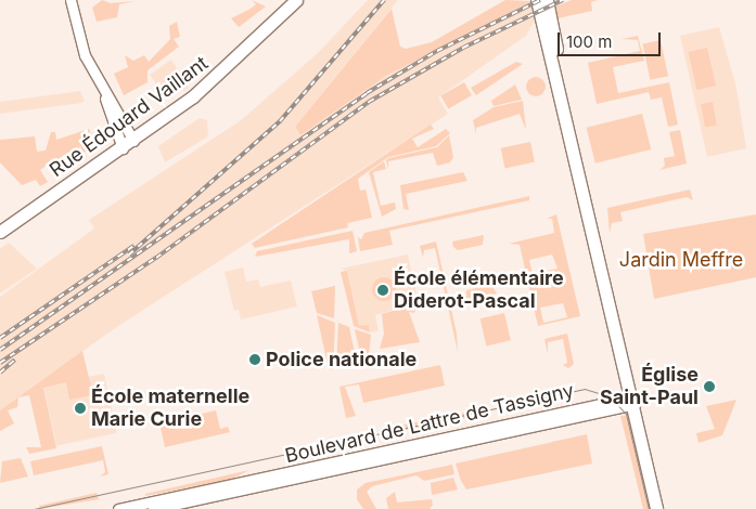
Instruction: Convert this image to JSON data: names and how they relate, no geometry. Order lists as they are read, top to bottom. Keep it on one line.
{"streets":{"main road":["Rue Édouard Vaillant"],"street":["Boulevard de Lattre de Tassigny"]},"parks":["Jardin Meffre"],"places":["École élémentaire Diderot-Pascal","Police nationale","Église Saint-Paul","École maternelle Marie Curie"],"scale_bar":"100 m"}
